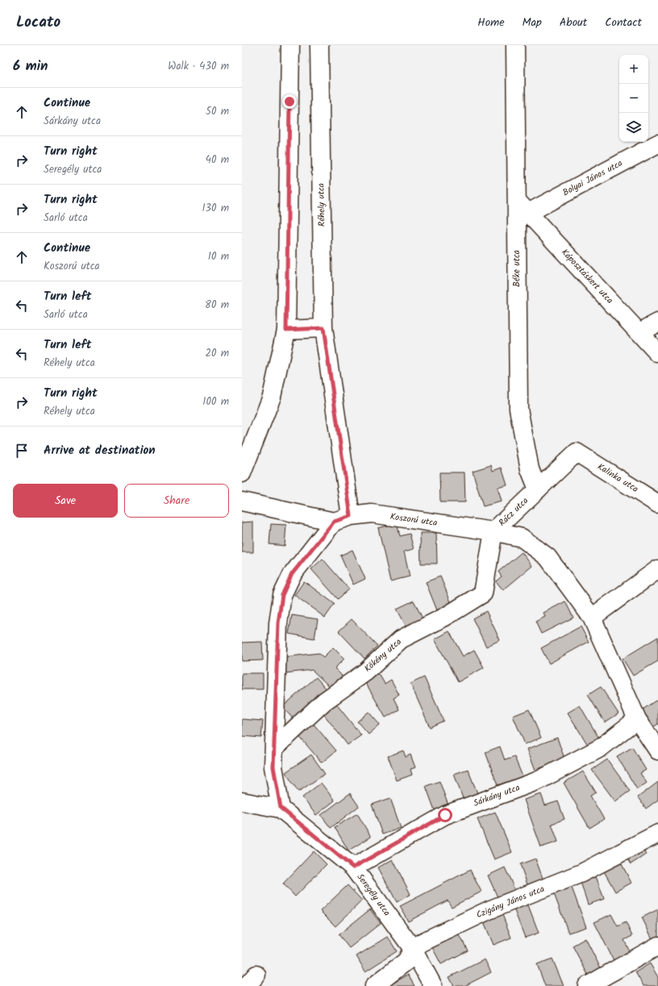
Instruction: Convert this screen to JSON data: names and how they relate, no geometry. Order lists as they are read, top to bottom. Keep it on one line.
{"streets":{"street":["Bolyai János utca","Réhely utca","Béke utca","Káposztáskert utca","Kalinka utca","Rácz utca","Koszorú utca","Kökény utca","Sárkány utca","Seregély utca","Czigány János utca"]},"crossings":[["Bolyai János utca","Béke utca"],["Bolyai János utca","Káposztáskert utca"],["Réhely utca","Koszorú utca"],["Béke utca","Káposztáskert utca"],["Béke utca","Rácz utca"],["Kalinka utca","Rácz utca"],["Rácz utca","Koszorú utca"],["Rácz utca","Kökény utca"],["Rácz utca","Sárkány utca"],["Koszorú utca","Kökény utca"],["Sárkány utca","Seregély utca"],["Seregély utca","Czigány János utca"]],"page":{"header":"Locato","nav":["Home","Map","About","Contact"],"heading":["6 min","Walk · 430 m"],"map_buttons":["+","−"],"list":[["Continue","Sárkány utca","50 m"],["Turn right","Seregély utca","40 m"],["Turn right","Sarló utca","130 m"],["Continue","Koszorú utca","10 m"],["Turn left","Sarló utca","80 m"],["Turn left","Réhely utca","20 m"],["Turn right","Réhely utca","100 m"],"Arrive at destination"],"buttons":["Save","Share"]}}
